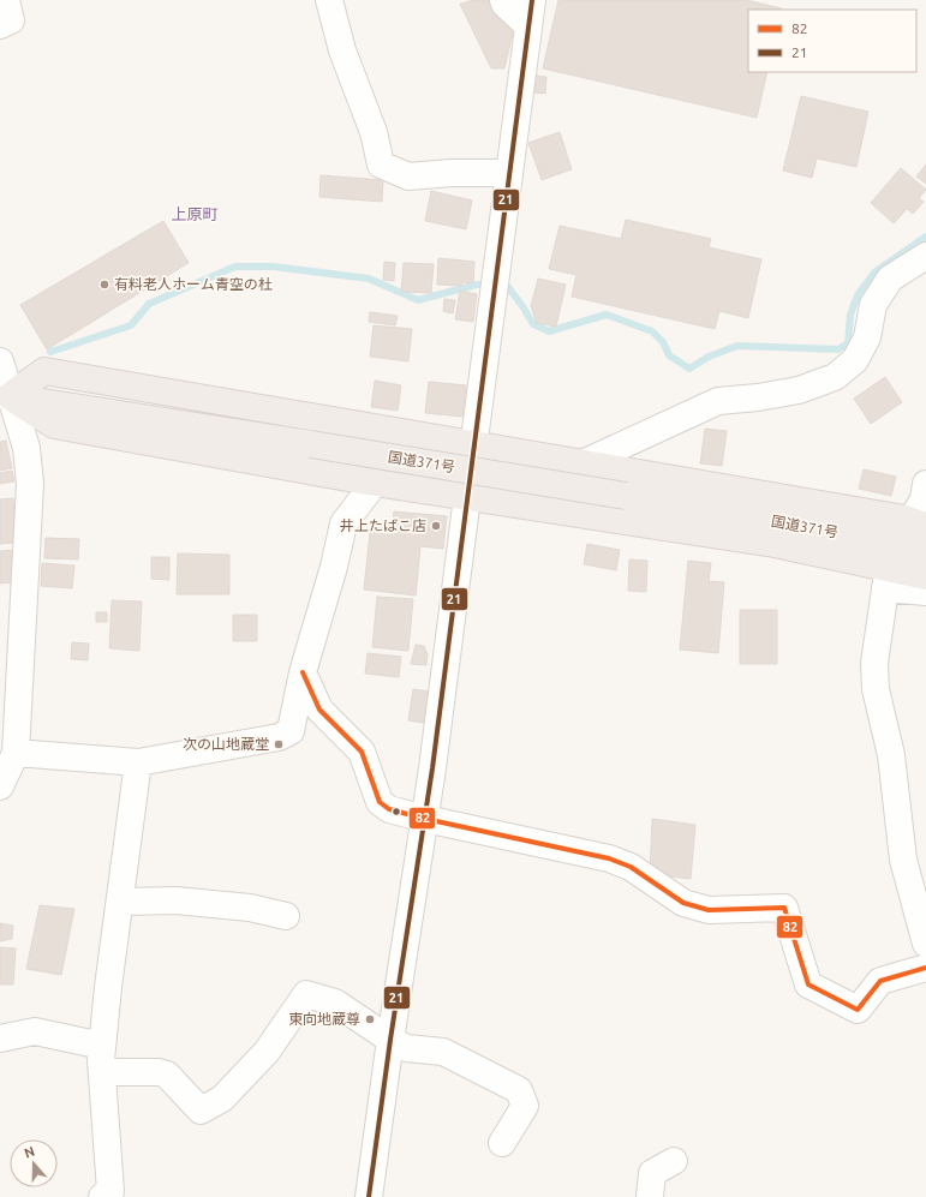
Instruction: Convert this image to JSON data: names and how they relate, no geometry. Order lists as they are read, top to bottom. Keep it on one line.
{"streets":{"highway":["国道371号"]},"districts":["上原町"],"places":["有料老人ホーム青空の杜","井上たばこ店","次の山地蔵堂","東向地蔵尊"],"lines":["transit line 21","transit line 82"],"legend":["82","21"],"north":"top"}
